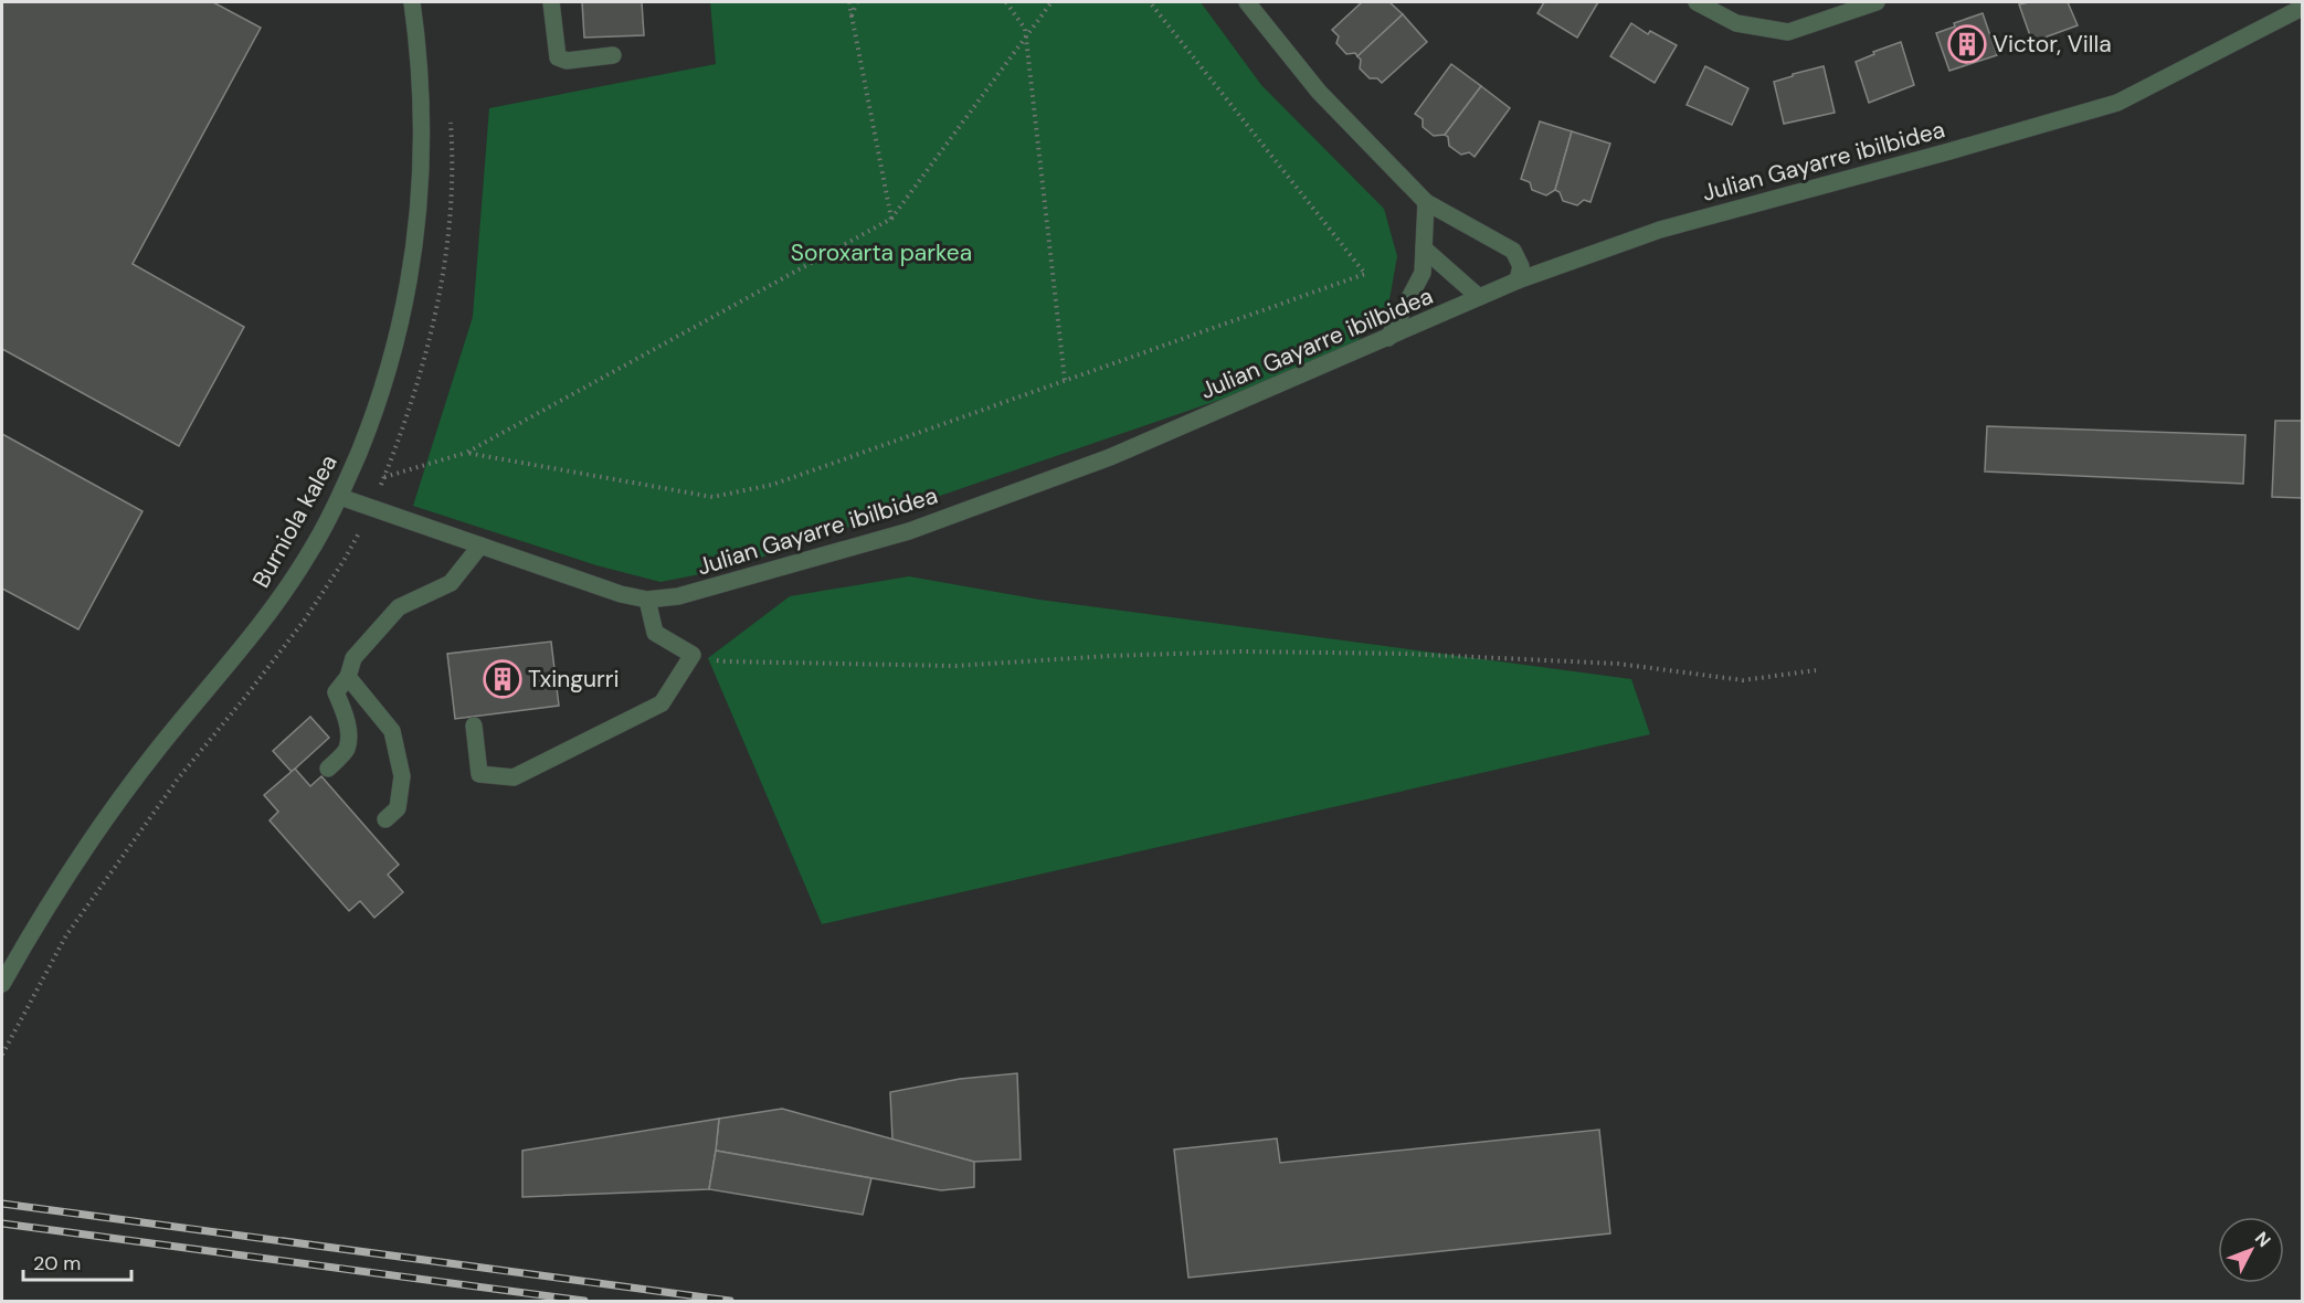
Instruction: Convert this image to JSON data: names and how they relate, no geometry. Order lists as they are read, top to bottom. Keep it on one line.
{"streets":{"street":["Julian Gayarre ibilbidea","Burniola kalea"]},"crossings":[["Julian Gayarre ibilbidea","Burniola kalea"]],"parks":["Soroxarta parkea"],"places":{"building":["Victor, Villa","Txingurri"]},"scale_bar":"20 m","north":"top right"}
